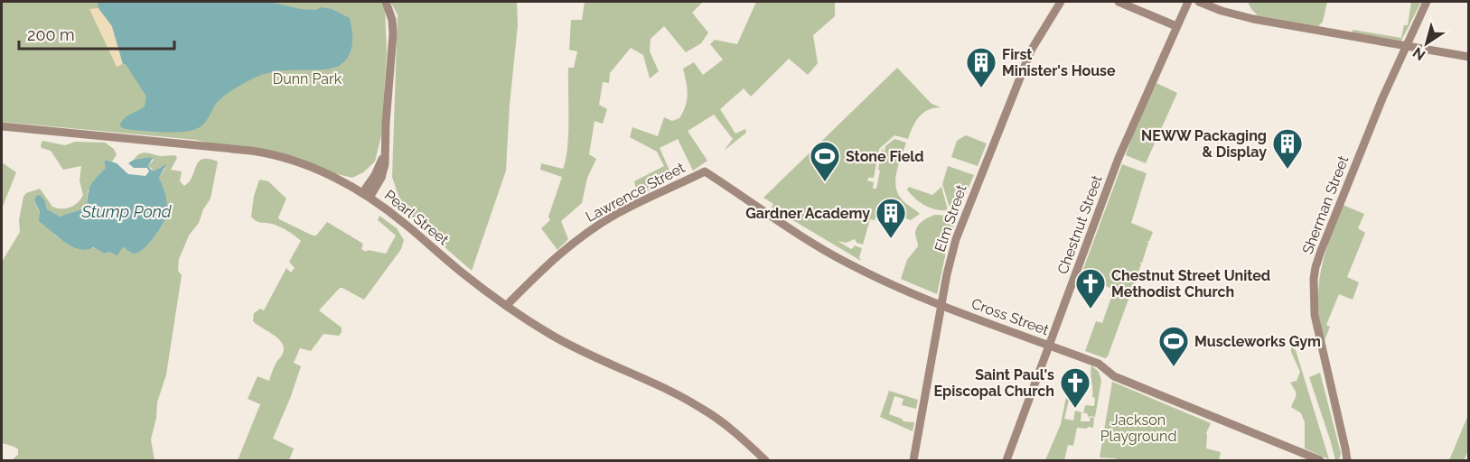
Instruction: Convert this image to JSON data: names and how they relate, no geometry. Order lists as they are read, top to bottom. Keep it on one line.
{"streets":{"street":["Lawrence Street","Sherman Street","Pearl Street","Elm Street","Chestnut Street","Cross Street"]},"crossings":[["Lawrence Street","Pearl Street"],["Lawrence Street","Cross Street"],["Elm Street","Cross Street"],["Chestnut Street","Cross Street"]],"water":["Stump Pond"],"parks":["Dunn Park","Jackson Playground"],"places":{"building":["First Minister's House","NEWW Packaging & Display","Gardner Academy"],"sports":["Stone Field","Muscleworks Gym"],"church":["Chestnut Street United Methodist Church","Saint Paul's Episcopal Church"]},"scale_bar":"200 m","north":"bottom left"}
